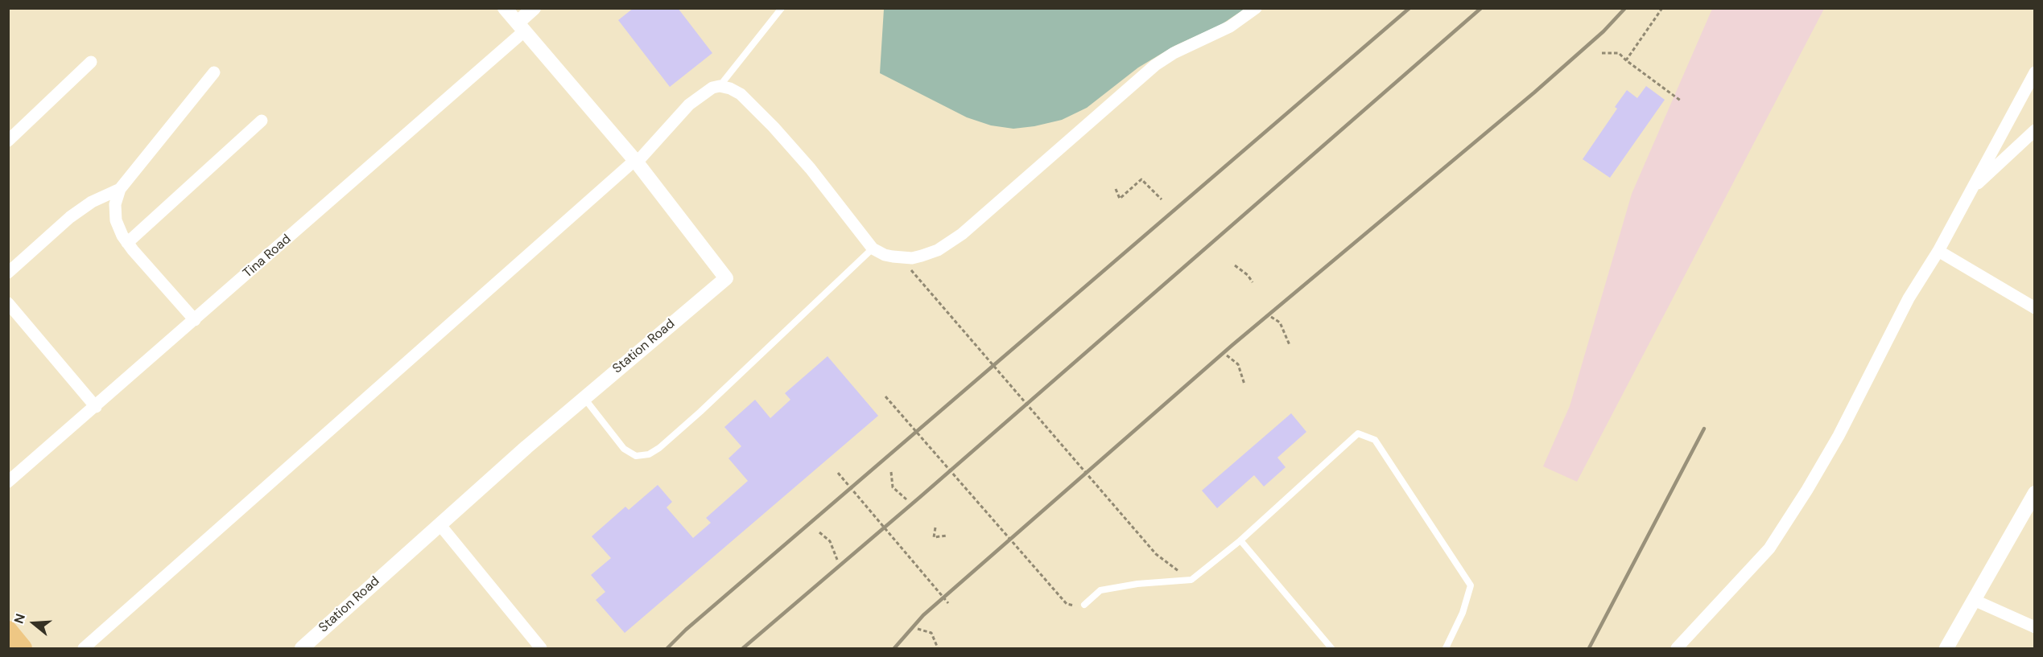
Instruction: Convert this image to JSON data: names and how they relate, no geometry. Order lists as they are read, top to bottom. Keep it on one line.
{"streets":{"street":["Tina Road","Station Road"]},"crossings":[["Tina Road","Station Road"]],"north":"left"}
